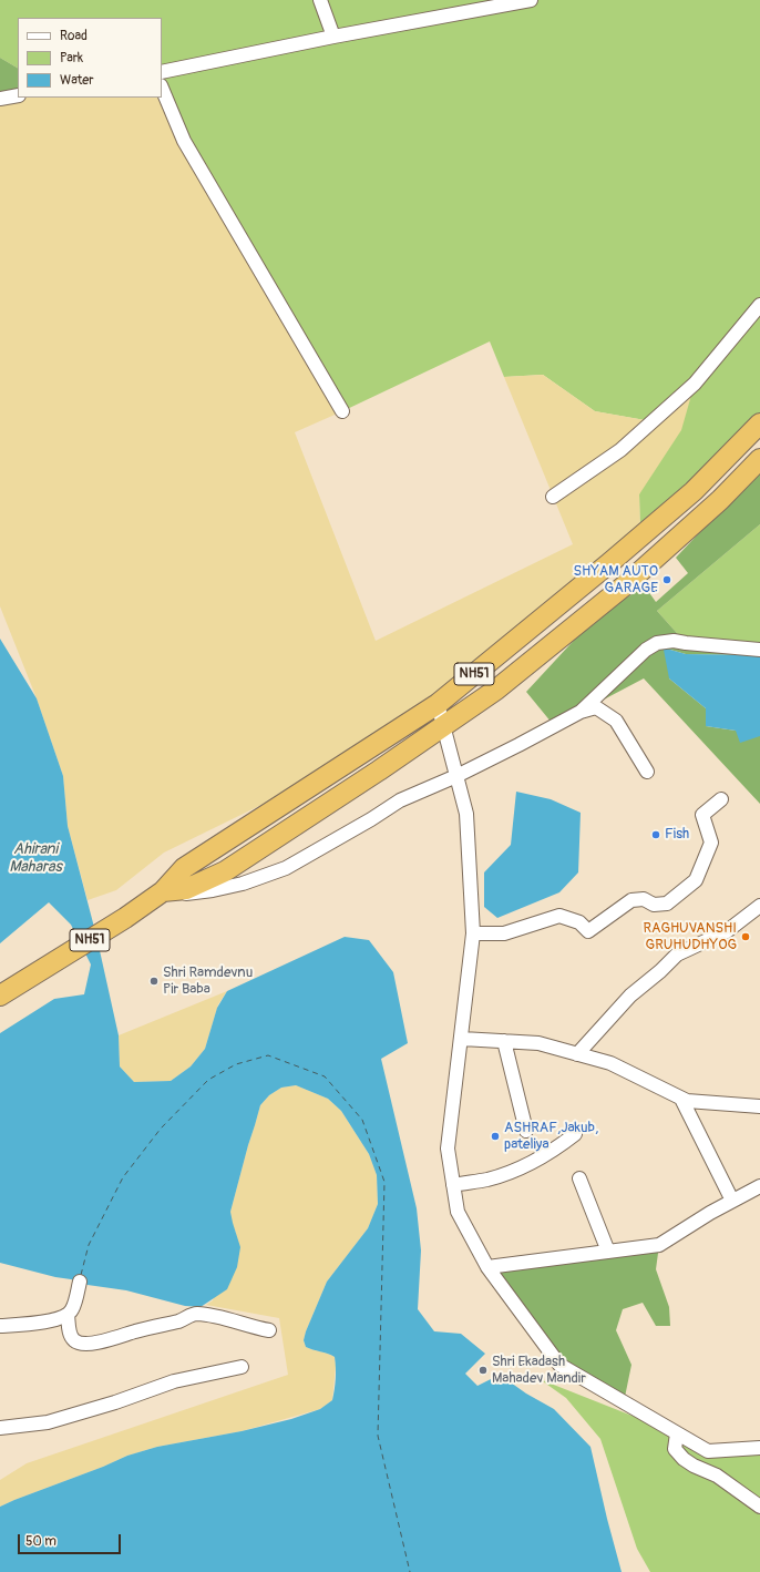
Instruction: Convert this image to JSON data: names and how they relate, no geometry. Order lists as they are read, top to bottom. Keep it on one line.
{"streets":{"highway":["NH51"]},"water":["Ahirani Maharas"],"places":["SHYAM AUTO GARAGE","Fish","RAGHUVANSHI GRUHUDHYOG","Shri Ramdevnu Pir Baba","ASHRAF,Jakub, pateliya","Shri Ekadash Mahadev Mandir"],"legend":["Road","Park","Water"],"scale_bar":"50 m"}
